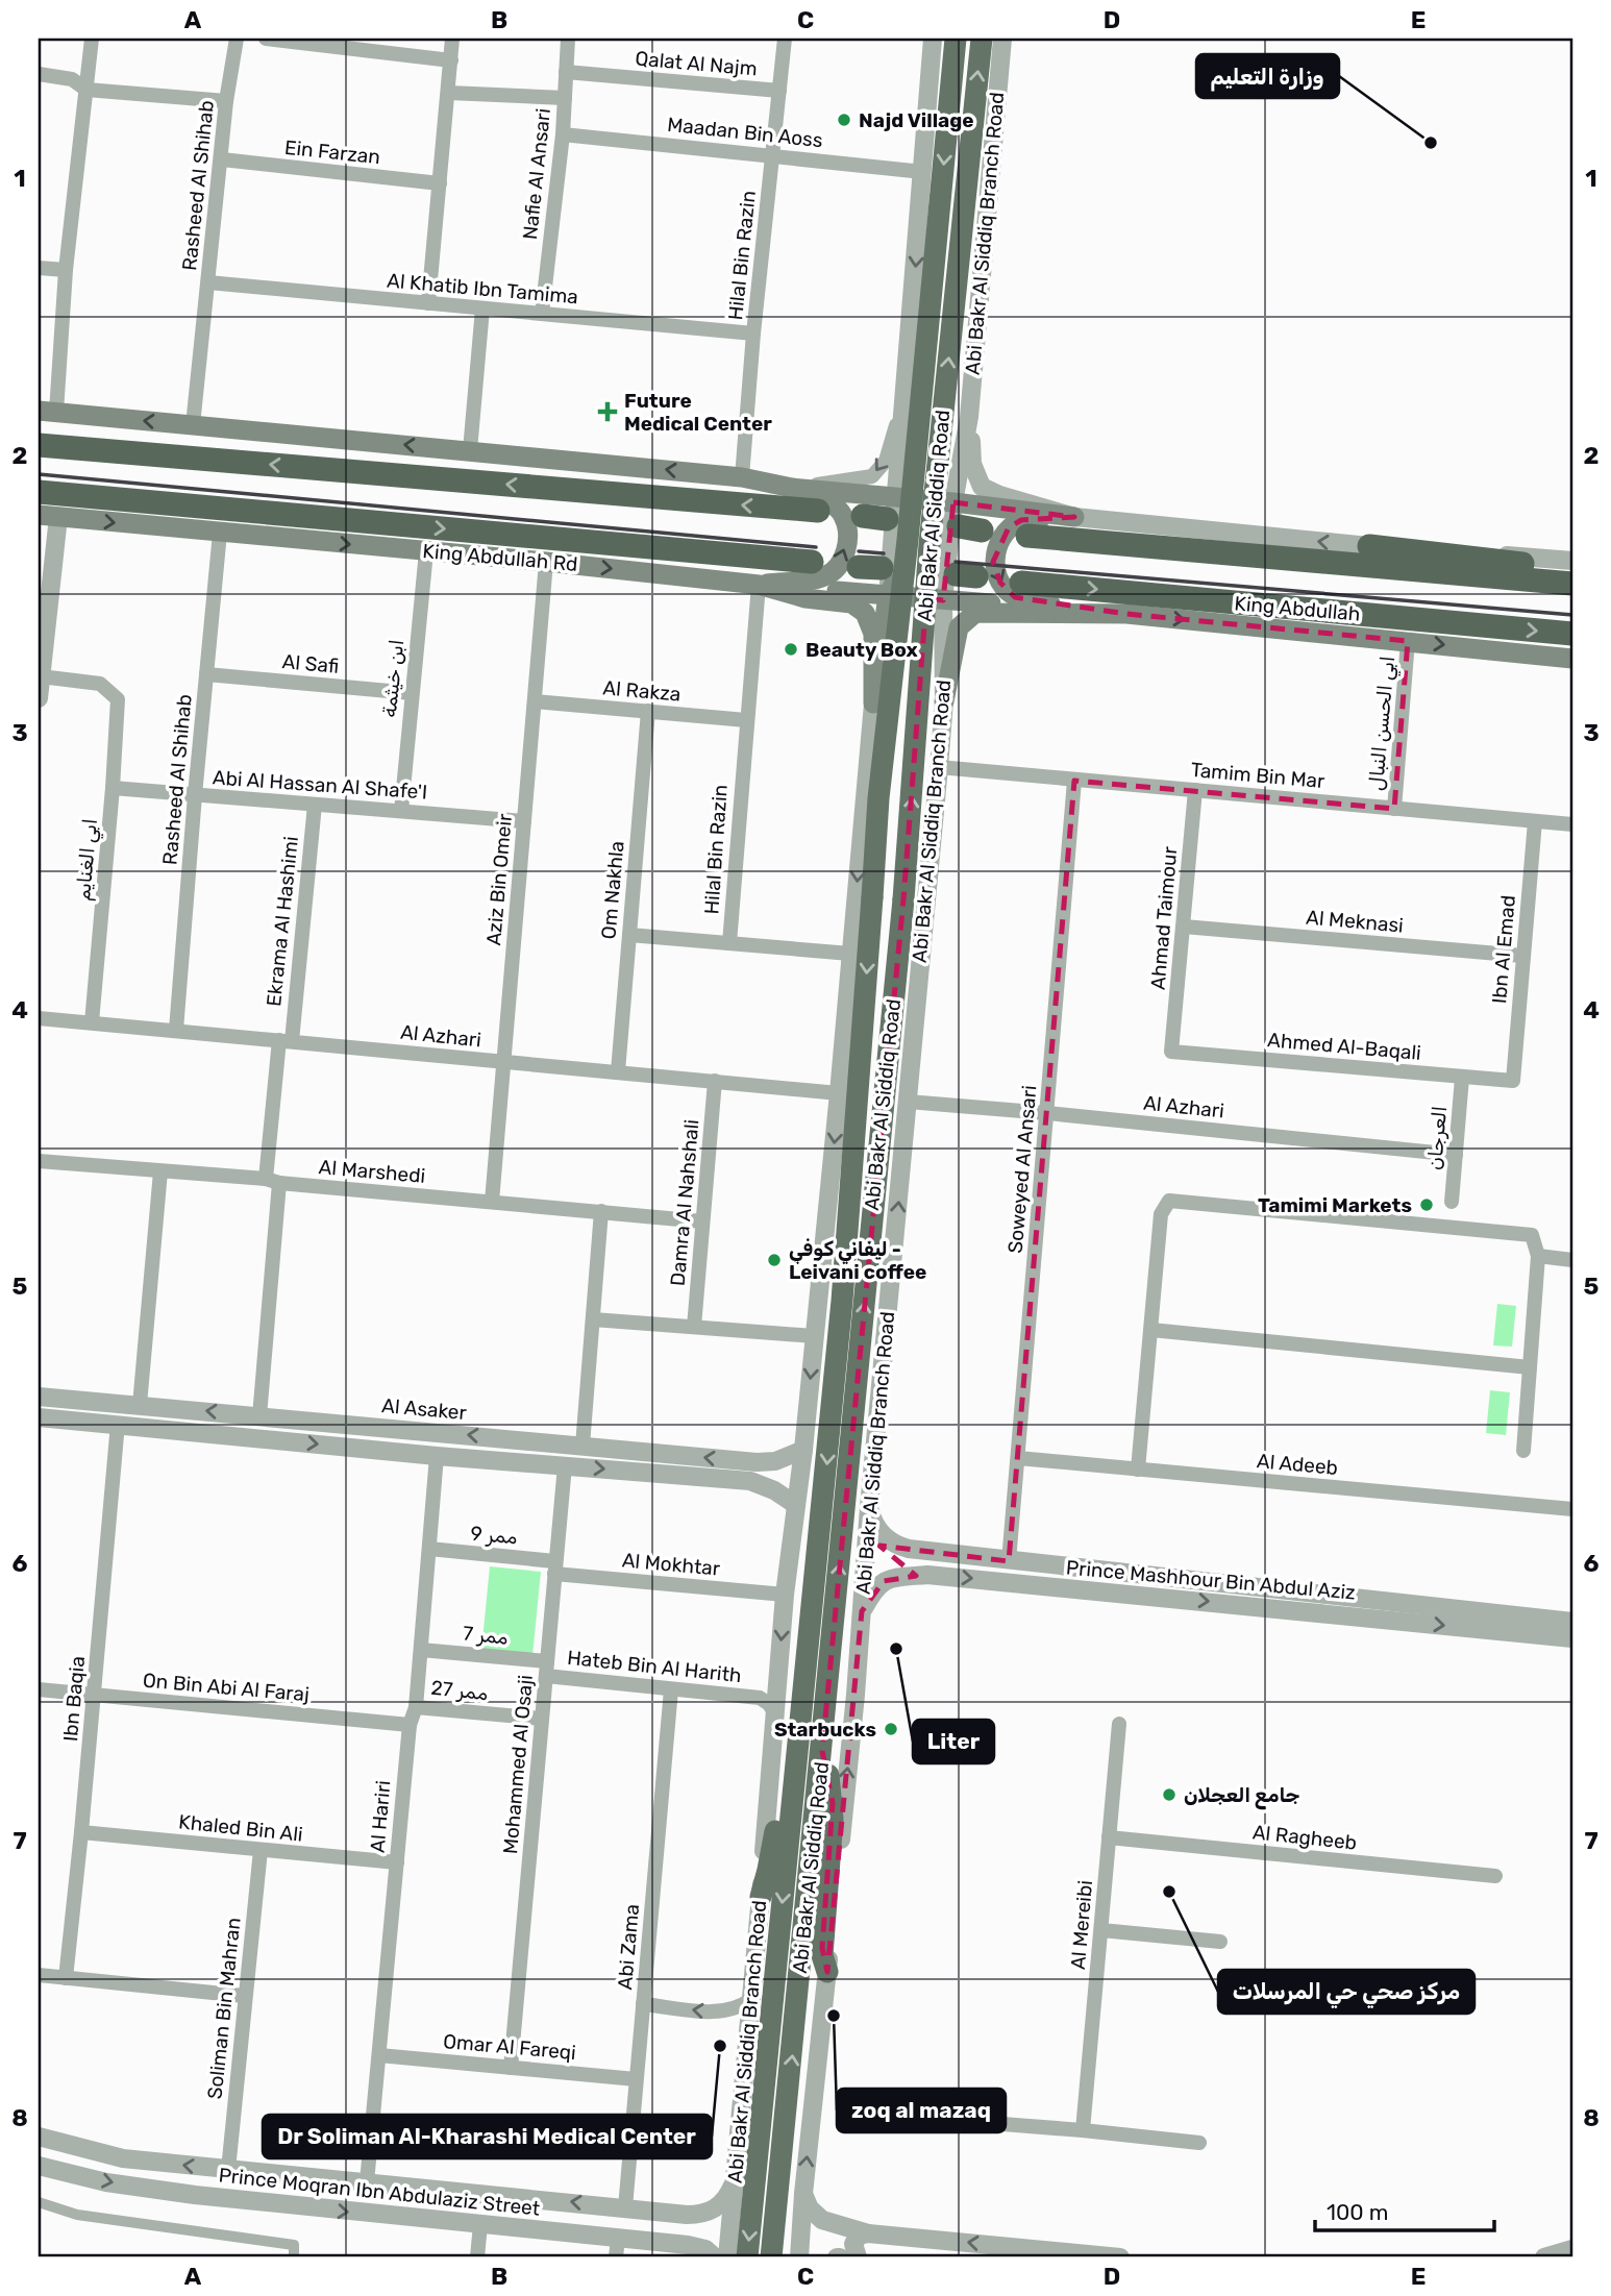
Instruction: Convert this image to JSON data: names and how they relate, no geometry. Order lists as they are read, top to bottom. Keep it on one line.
{"streets":{"highway":["King Abdullah Rd","King Abdullah"],"main road":["Abi Bakr Al Siddiq Branch Road","Abi Bakr Al Siddiq Road"],"street":["Qalat Al Najm","Maadan Bin Aoss","Ein Farzan","Nafie Al Ansari","Rasheed Al Shihab","Hilal Bin Razin","Al Khatib Ibn Tamima","Al Safi","ابن خيثمة","Al Rakza","ابي الحسن النبال","Tamim Bin Mar","Abi Al Hassan Al Shafe'I","ابي الغنايم","Aziz Bin Omeir","Om Nakhla","Ahmad Taimour","Ekrama Al Hashimi","Al Meknasi","Ibn Al Emad","Al Azhari","Ahmed Al-Baqali","العرجان","Soweyed Al Ansari","Al Marshedi","Damra Al Nahshali","Al Asaker","Al Adeeb","ممر 9","Al Mokhtar","Prince Mashhour Bin Abdul Aziz","ممر 7","Hateb Bin Al Harith","On Bin Abi Al Faraj","ممر 27","Ibn Baqia","Mohammed Al Osaji","Al Hariri","Khaled Bin Ali","Al Ragheeb","Al Mereibi","Abi Zama","Soliman Bin Mahran","Omar Al Fareqi","Prince Moqran Ibn Abdulaziz Street"]},"crossings":[["Qalat Al Najm","Nafie Al Ansari"],["Qalat Al Najm","Hilal Bin Razin"],["Maadan Bin Aoss","Nafie Al Ansari"],["Maadan Bin Aoss","Abi Bakr Al Siddiq Branch Road"],["Maadan Bin Aoss","Hilal Bin Razin"],["Ein Farzan","Rasheed Al Shihab"],["Nafie Al Ansari","Al Khatib Ibn Tamima"],["Rasheed Al Shihab","Al Khatib Ibn Tamima"],["Rasheed Al Shihab","King Abdullah Rd"],["Rasheed Al Shihab","Al Safi"],["Rasheed Al Shihab","Abi Al Hassan Al Shafe'I"],["Rasheed Al Shihab","Al Azhari"],["Abi Bakr Al Siddiq Branch Road","King Abdullah Rd"],["Abi Bakr Al Siddiq Branch Road","Tamim Bin Mar"],["Abi Bakr Al Siddiq Branch Road","Al Azhari"],["Abi Bakr Al Siddiq Branch Road","Al Asaker"],["Abi Bakr Al Siddiq Branch Road","Al Mokhtar"],["Abi Bakr Al Siddiq Branch Road","Prince Mashhour Bin Abdul Aziz"],["Abi Bakr Al Siddiq Branch Road","Hateb Bin Al Harith"],["Abi Bakr Al Siddiq Branch Road","Prince Moqran Ibn Abdulaziz Street"],["Hilal Bin Razin","Al Khatib Ibn Tamima"],["Hilal Bin Razin","King Abdullah Rd"],["Hilal Bin Razin","Al Rakza"],["King Abdullah Rd","ابن خيثمة"],["King Abdullah Rd","Aziz Bin Omeir"],["Al Safi","ابن خيثمة"],["ابن خيثمة","Abi Al Hassan Al Shafe'I"],["Al Rakza","Aziz Bin Omeir"],["Al Rakza","Om Nakhla"],["ابي الحسن النبال","Tamim Bin Mar"],["Tamim Bin Mar","Ahmad Taimour"],["Tamim Bin Mar","Ibn Al Emad"],["Tamim Bin Mar","Soweyed Al Ansari"],["Abi Al Hassan Al Shafe'I","ابي الغنايم"],["Abi Al Hassan Al Shafe'I","Aziz Bin Omeir"],["Abi Al Hassan Al Shafe'I","Ekrama Al Hashimi"],["ابي الغنايم","Al Azhari"],["Aziz Bin Omeir","Al Azhari"],["Aziz Bin Omeir","Al Marshedi"],["Om Nakhla","Al Azhari"],["Ahmad Taimour","Al Meknasi"],["Ahmad Taimour","Ahmed Al-Baqali"],["Ekrama Al Hashimi","Al Azhari"],["Ekrama Al Hashimi","Al Marshedi"],["Al Meknasi","Ibn Al Emad"],["Ibn Al Emad","Ahmed Al-Baqali"],["Al Azhari","العرجان"],["Al Azhari","Soweyed Al Ansari"],["Al Azhari","Damra Al Nahshali"],["Ahmed Al-Baqali","العرجان"],["Soweyed Al Ansari","Al Adeeb"],["Soweyed Al Ansari","Prince Mashhour Bin Abdul Aziz"],["Al Marshedi","Damra Al Nahshali"],["ممر 9","Al Mokhtar"],["ممر 9","Mohammed Al Osaji"],["ممر 9","Al Hariri"],["Al Mokhtar","Mohammed Al Osaji"],["ممر 7","Hateb Bin Al Harith"],["ممر 7","Mohammed Al Osaji"],["ممر 7","Al Hariri"],["Hateb Bin Al Harith","Mohammed Al Osaji"],["Hateb Bin Al Harith","Abi Zama"],["On Bin Abi Al Faraj","Ibn Baqia"],["On Bin Abi Al Faraj","Al Hariri"],["ممر 27","Mohammed Al Osaji"],["ممر 27","Al Hariri"],["Ibn Baqia","Khaled Bin Ali"],["Mohammed Al Osaji","Omar Al Fareqi"],["Al Hariri","Khaled Bin Ali"],["Al Hariri","Omar Al Fareqi"],["Al Hariri","Prince Moqran Ibn Abdulaziz Street"],["Khaled Bin Ali","Soliman Bin Mahran"],["Al Ragheeb","Al Mereibi"],["Abi Zama","Omar Al Fareqi"],["Abi Zama","Prince Moqran Ibn Abdulaziz Street"],["Soliman Bin Mahran","Prince Moqran Ibn Abdulaziz Street"]],"places":{"other":["Najd Village","وزارة التعليم","Beauty Box","Tamimi Markets","ليفاني كوفي - Leivani coffee","Liter","Starbucks","جامع العجلان","مركز صحي حي المرسلات","zoq al mazaq","Dr Soliman Al-Kharashi Medical Center"],"health":["Future Medical Center"]},"scale_bar":"100 m","grid":{"columns":["A","B","C","D","E"],"rows":["1","2","3","4","5","6","7","8"]}}
